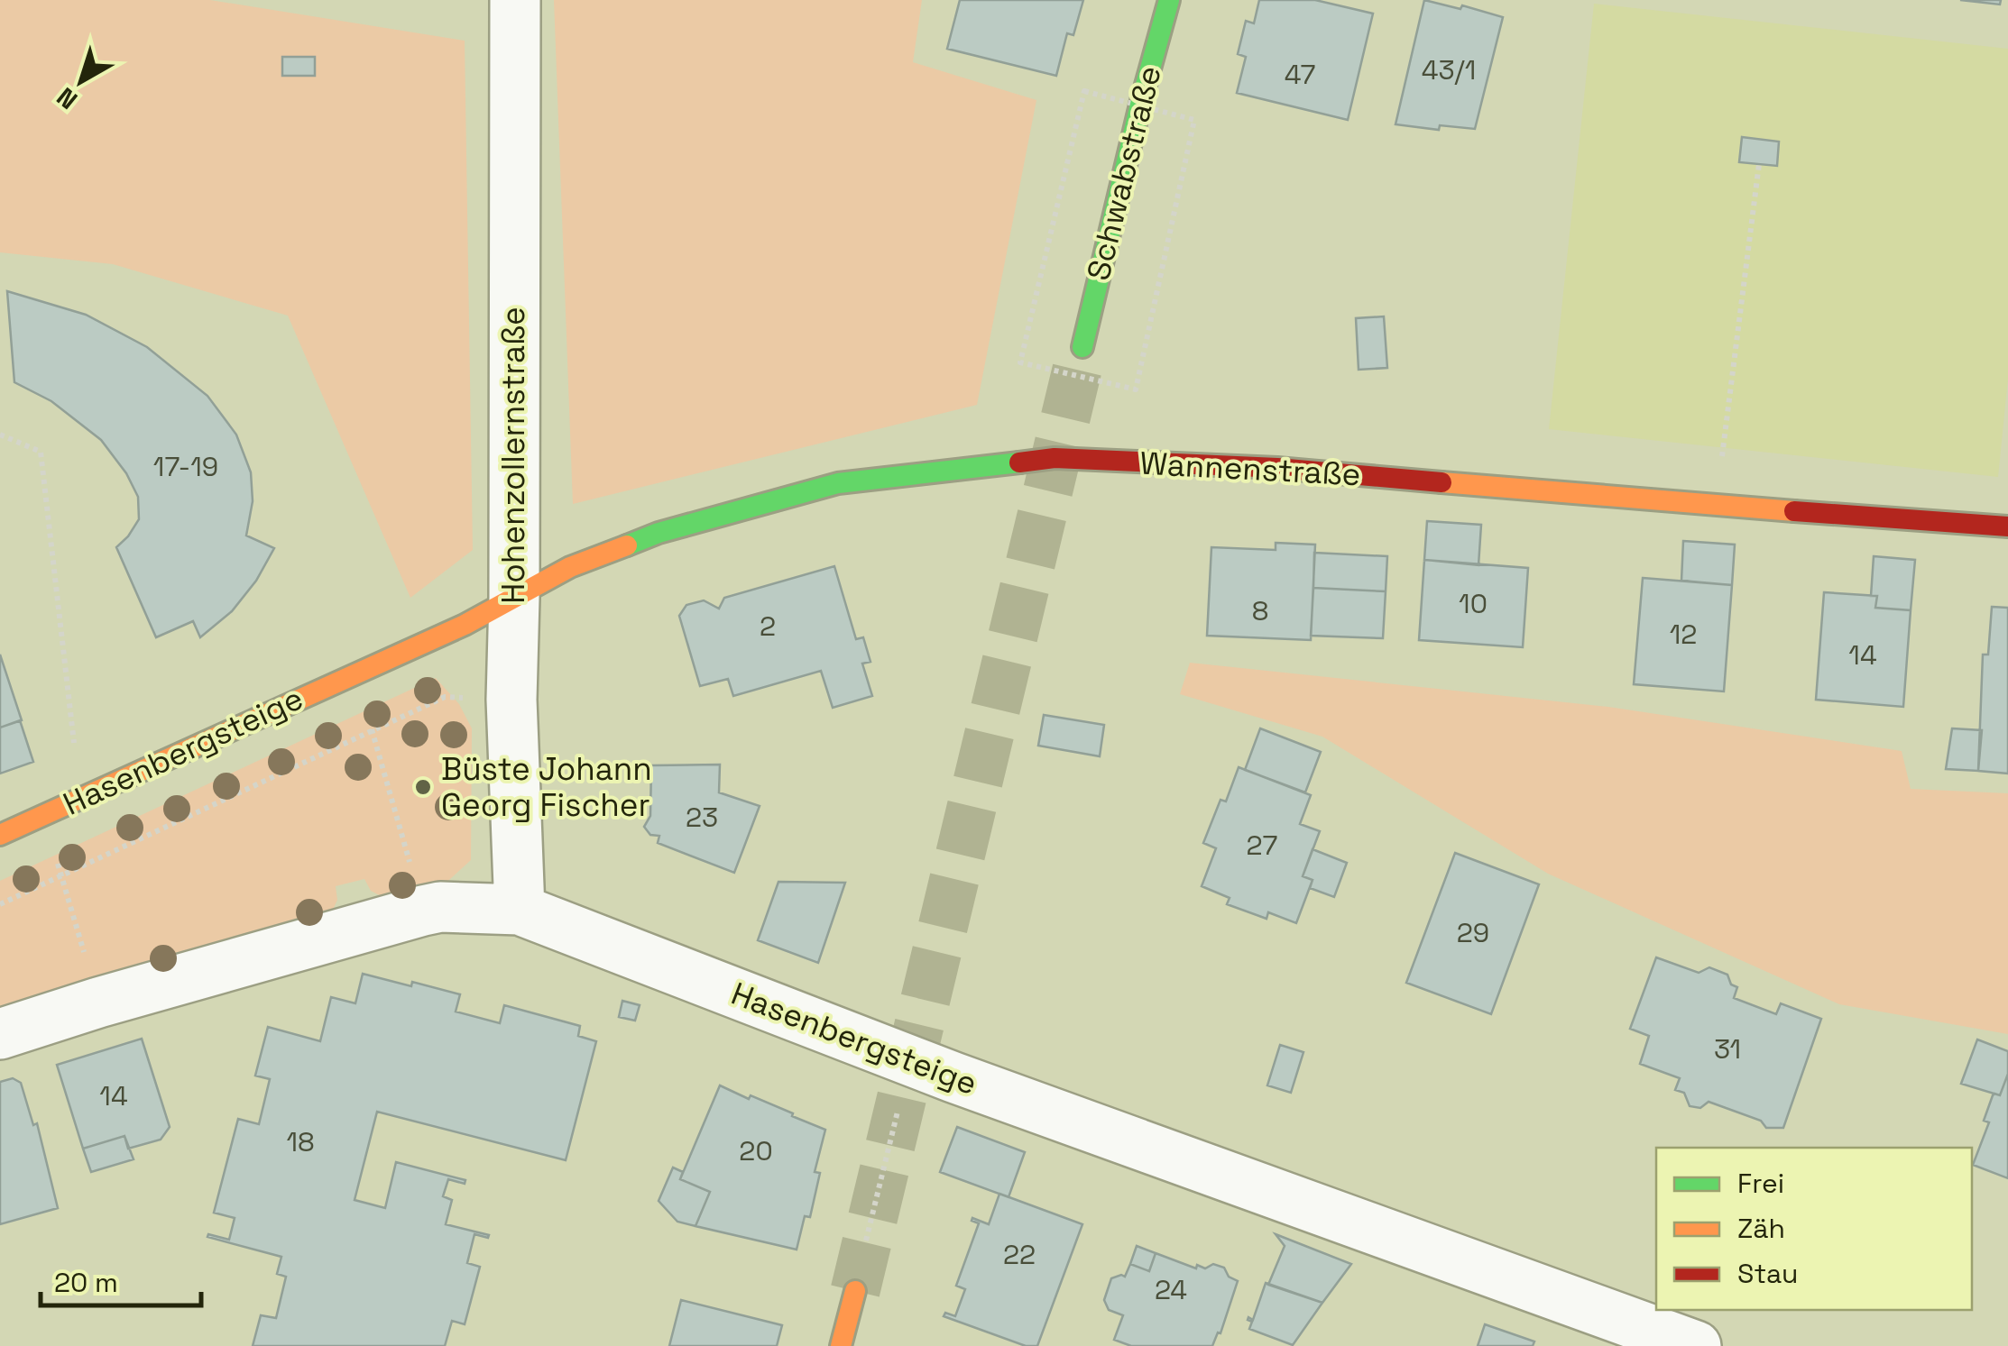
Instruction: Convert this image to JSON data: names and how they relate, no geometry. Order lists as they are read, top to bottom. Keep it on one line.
{"streets":{"street":["Schwabstraße","Hohenzollernstraße","Wannenstraße","Hasenbergsteige"]},"crossings":[["Hohenzollernstraße","Wannenstraße"],["Hohenzollernstraße","Hasenbergsteige"],["Wannenstraße","Hasenbergsteige"]],"places":["Büste Johann Georg Fischer"],"house_numbers":["43/1","47","17-19","10","8","2","12","14","23","27","29","31","14","18","20","22","24"],"legend":["Frei","Zäh","Stau"],"scale_bar":"20 m","north":"bottom left"}
